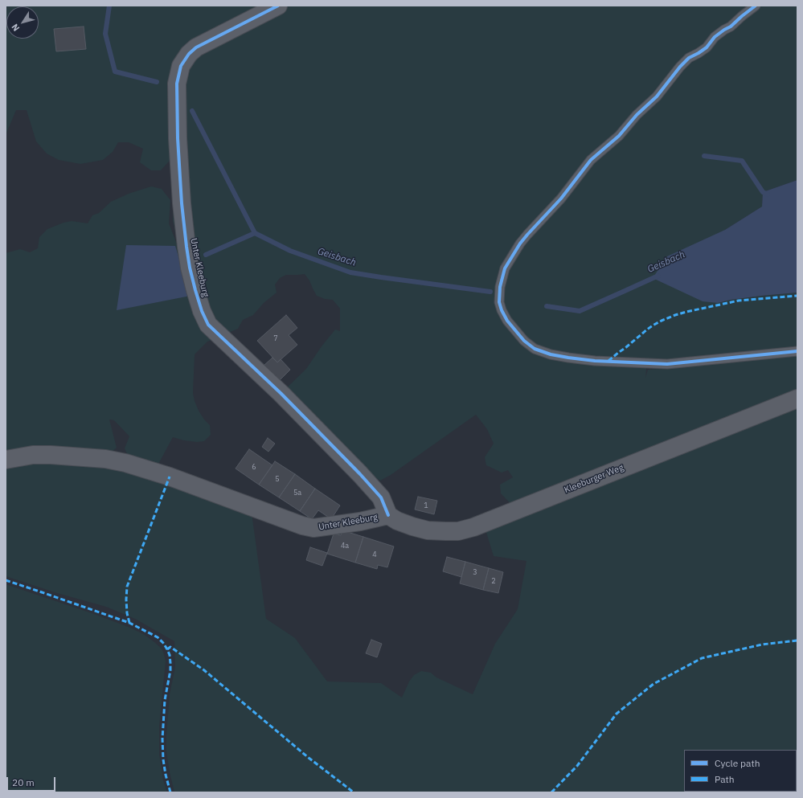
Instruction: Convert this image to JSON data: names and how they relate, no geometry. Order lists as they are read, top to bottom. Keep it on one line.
{"streets":{"street":["Unter Kleeburg","Kleeburger Weg"]},"crossings":[["Unter Kleeburg","Kleeburger Weg"]],"water":["Geisbach"],"house_numbers":["7","6","5","5a","1","4a","4","3","2"],"legend":["Cycle path","Path"],"scale_bar":"20 m","north":"bottom left"}
